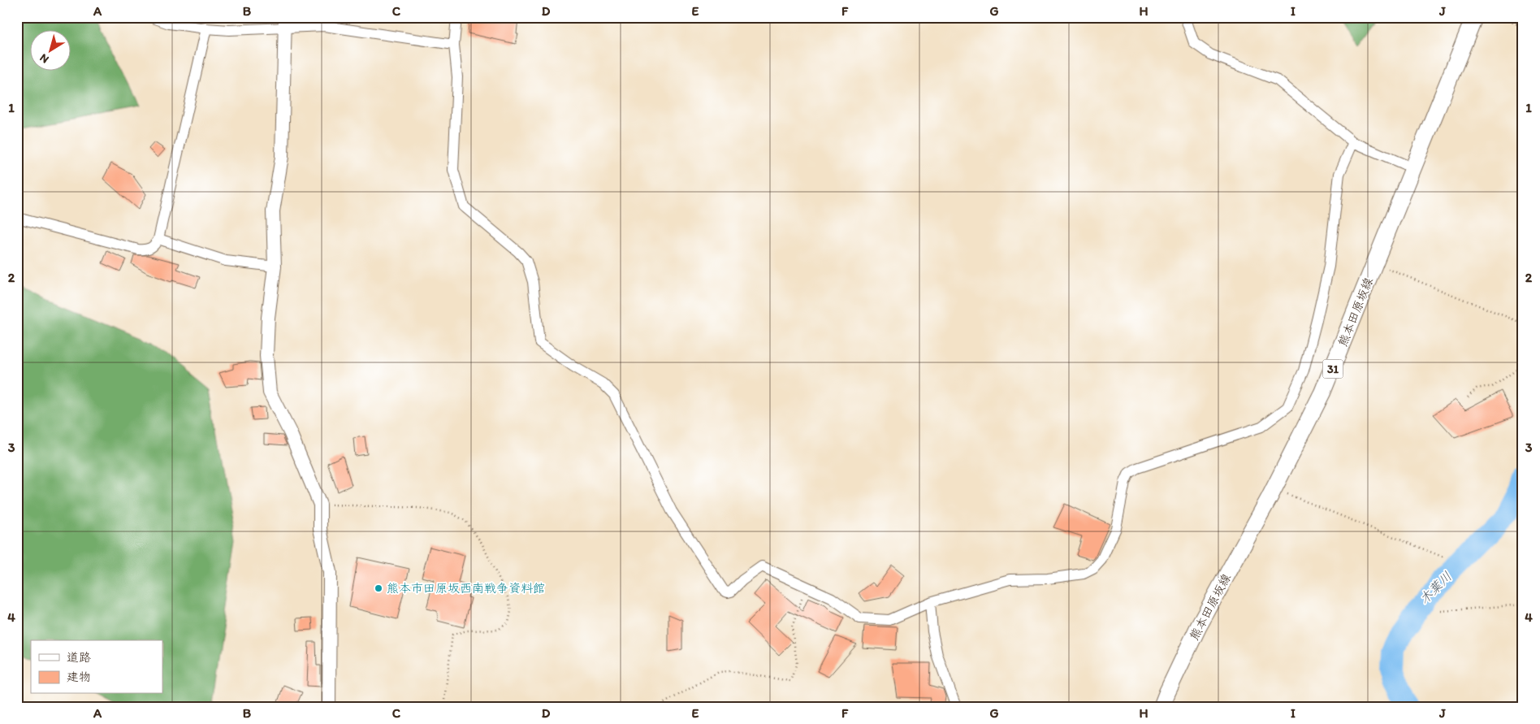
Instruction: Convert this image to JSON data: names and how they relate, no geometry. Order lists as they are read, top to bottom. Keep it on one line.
{"streets":{"main road":["熊本田原坂線","31"]},"water":["木葉川"],"places":["熊本市田原坂西南戦争資料館"],"legend":["道路","建物"],"north":"bottom left","grid":{"columns":["A","B","C","D","E","F","G","H","I","J"],"rows":["1","2","3","4"]}}
